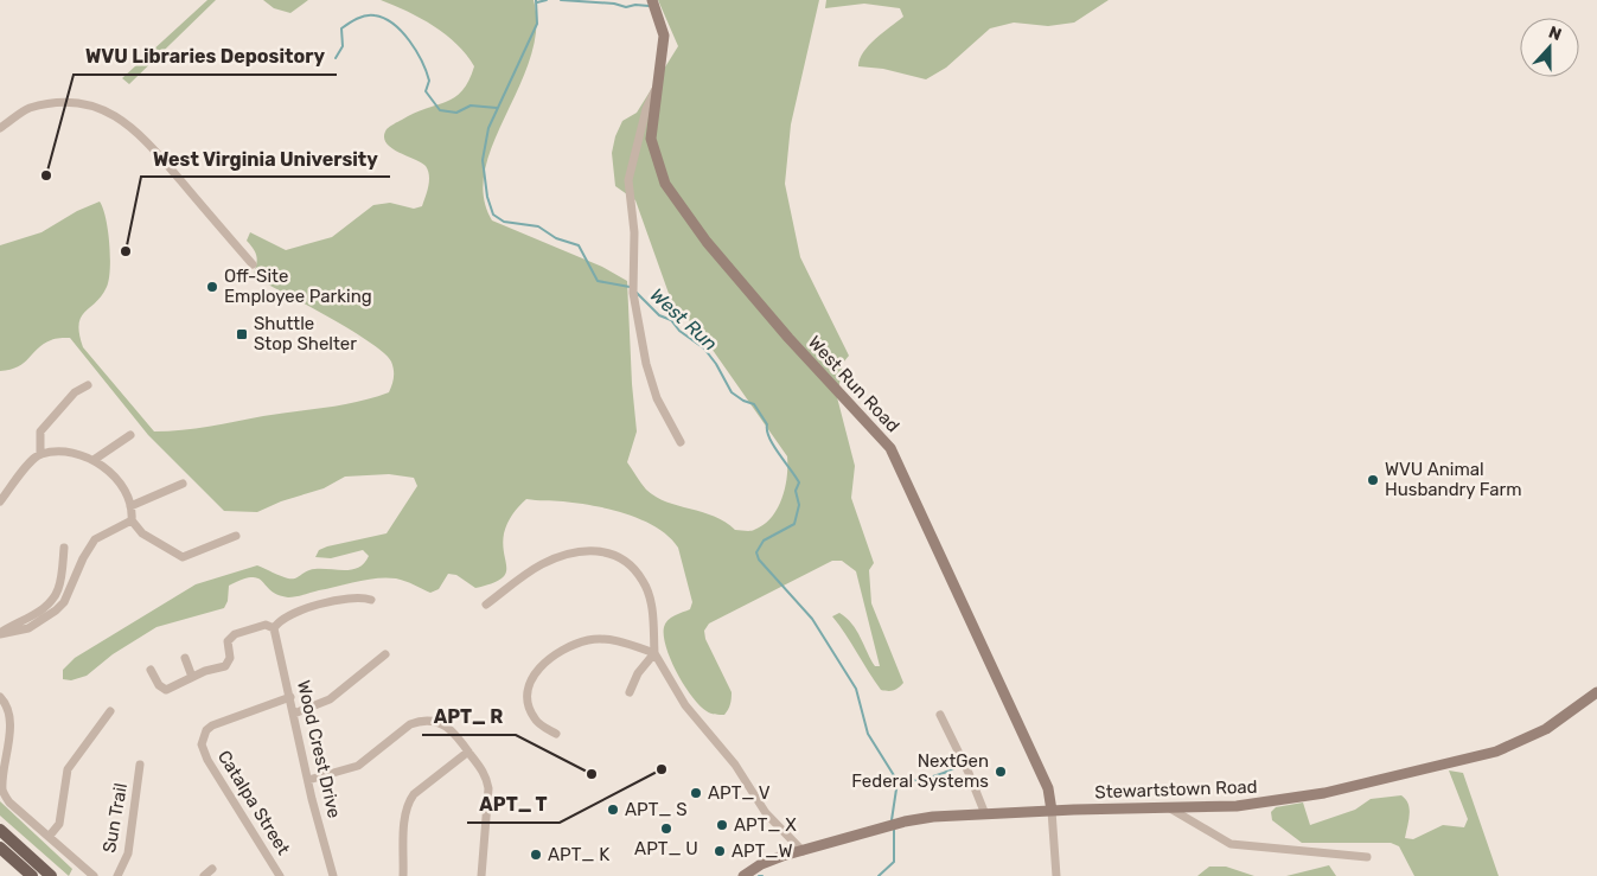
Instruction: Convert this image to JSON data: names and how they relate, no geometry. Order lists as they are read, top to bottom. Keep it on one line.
{"streets":{"street":["West Run Road","Wood Crest Drive","Stewartstown Road","Catalpa Street","Sun Trail"]},"crossings":[["West Run Road","Stewartstown Road"],["Wood Crest Drive","Catalpa Street"]],"water":["West Run"],"places":{"other":["WVU Libraries Depository","West Virginia University","Off-Site Employee Parking","WVU Animal Husbandry Farm","APT_ T","NextGen Federal Systems","APT_ R","APT_ V","APT_ S","APT_ X","APT_ U","APT_W","APT_ K"],"transit":["Shuttle Stop Shelter"]},"north":"top"}
